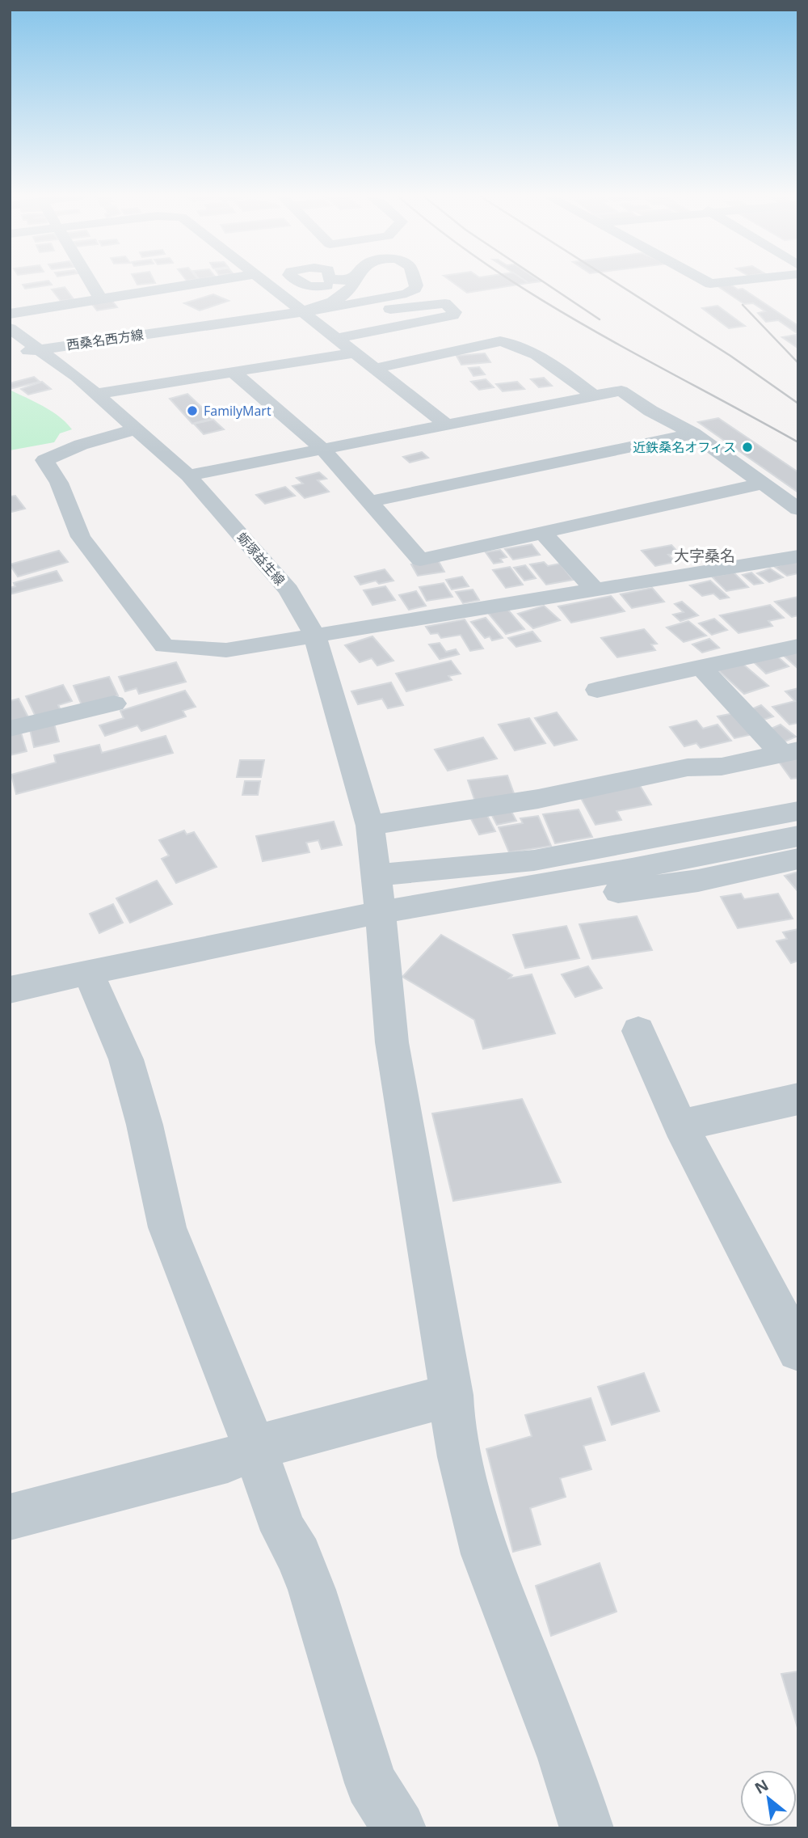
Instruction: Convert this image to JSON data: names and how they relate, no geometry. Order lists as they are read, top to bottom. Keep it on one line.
{"streets":{"street":["西桑名西方線","蛎塚益生線"]},"crossings":[["西桑名西方線","蛎塚益生線"]],"districts":["大字桑名"],"places":["FamilyMart","近鉄桑名オフィス"],"north":"top left"}
